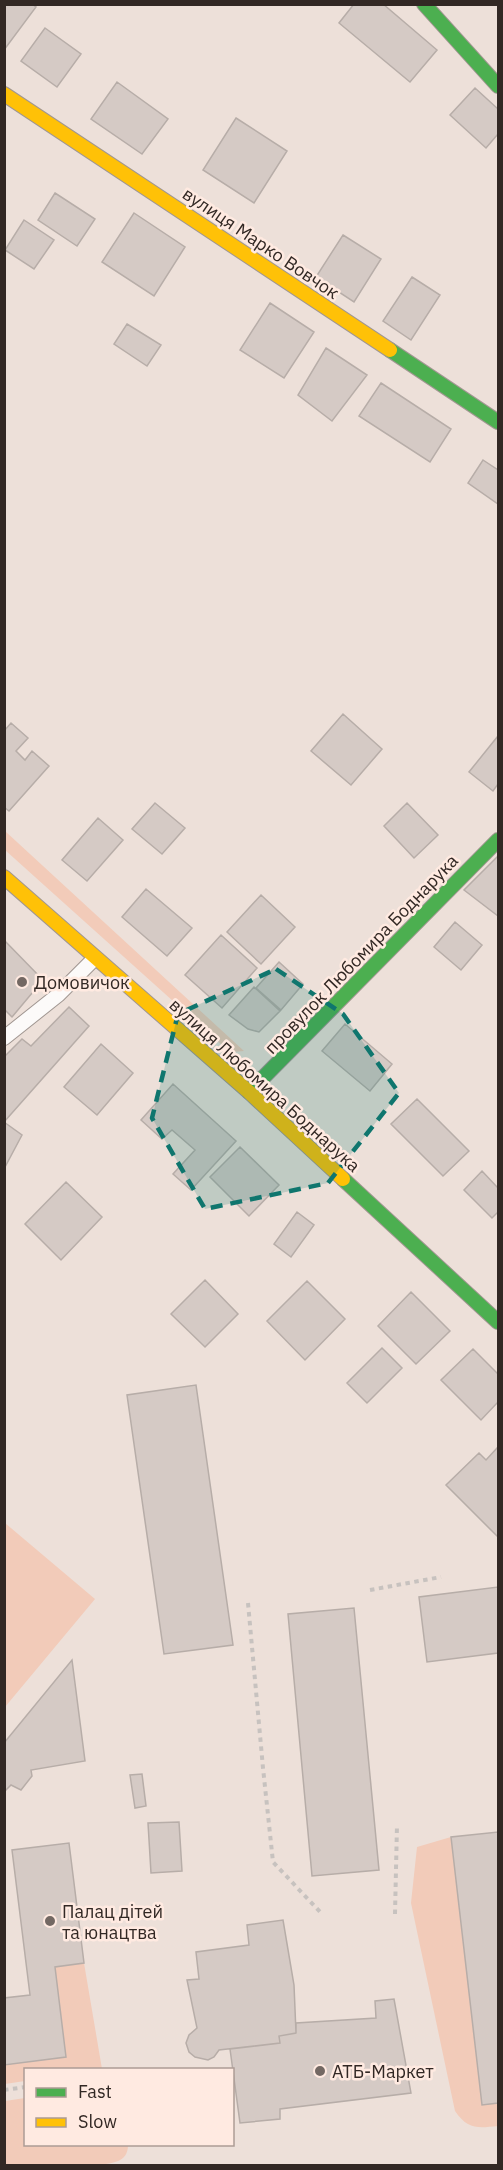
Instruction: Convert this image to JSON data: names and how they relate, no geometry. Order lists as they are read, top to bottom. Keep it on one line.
{"streets":{"street":["вулиця Марко Вовчок","провулок Любомира Боднарука","вулиця Любомира Боднарука"]},"crossings":[["провулок Любомира Боднарука","вулиця Любомира Боднарука"]],"places":["Домовичок","Палац дітей та юнацтва","АТБ-Маркет"],"legend":["Fast","Slow"]}
